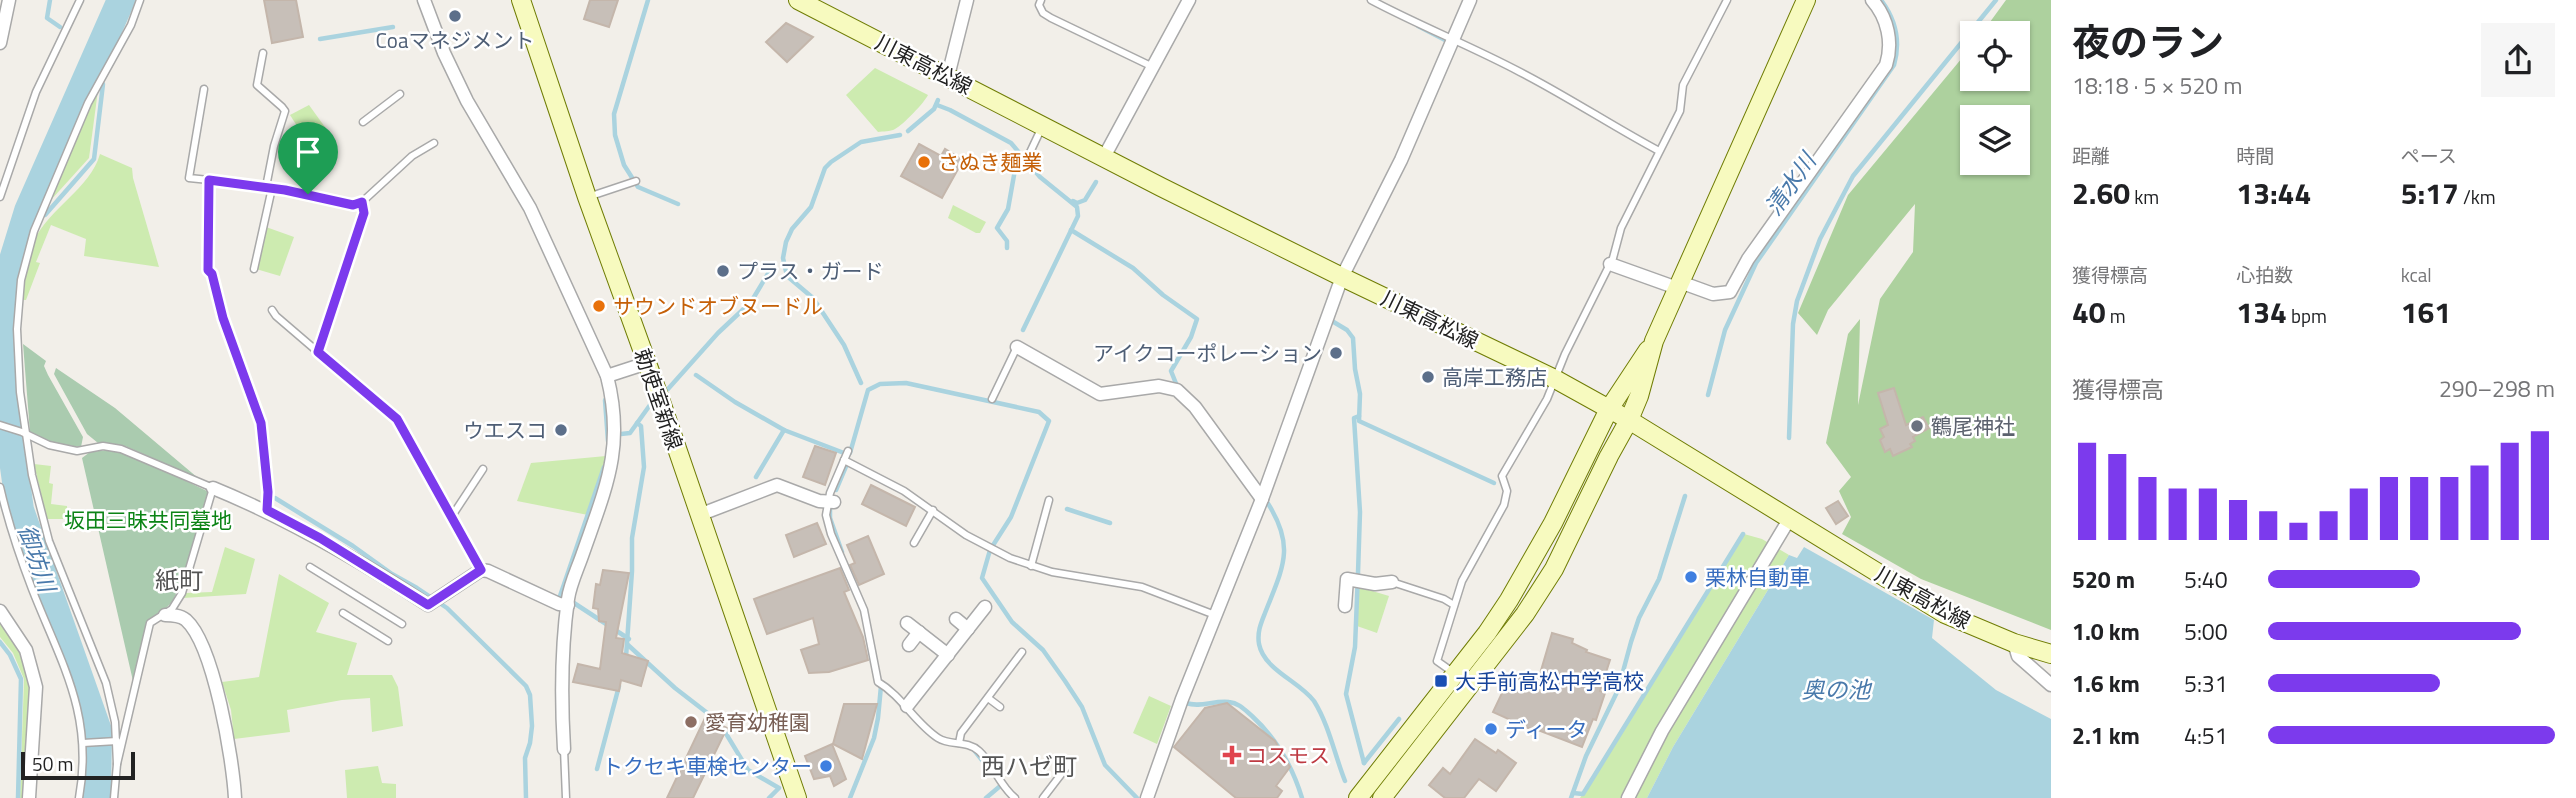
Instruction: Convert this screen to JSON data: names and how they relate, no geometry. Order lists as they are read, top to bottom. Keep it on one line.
{"streets":{"main road":["川東高松線","勅使室新線"]},"districts":["紙町","西ハゼ町"],"water":["清水川","御坊川","奥の池"],"parks":["坂田三昧共同墓地"],"places":{"other":["Coaマネジメント","さぬき麺業","プラス・ガード","サウンドオブヌードル","アイクコーポレーション","高岸工務店","鶴尾神社","ウエスコ","栗林自動車","愛育幼稚園","ディータ","トクセキ車検センター"],"transit":["大手前高松中学高校"],"health":["コスモス"]},"scale_bar":"50 m","page":{"heading":["夜のラン","18:18 · 5 × 520 m"],"stats":[["距離","2.60 km"],["時間","13:44"],["ペース","5:17 /km"],["獲得標高","40 m"],["心拍数","134 bpm"],["kcal","161"]],"chart":["獲得標高","290–298 m"],"list":[{"name":"520 m","note":"5:40"},{"name":"1.0 km","note":"5:00"},{"name":"1.6 km","note":"5:31"},{"name":"2.1 km","note":"4:51"}],"scale":"50 m"}}
